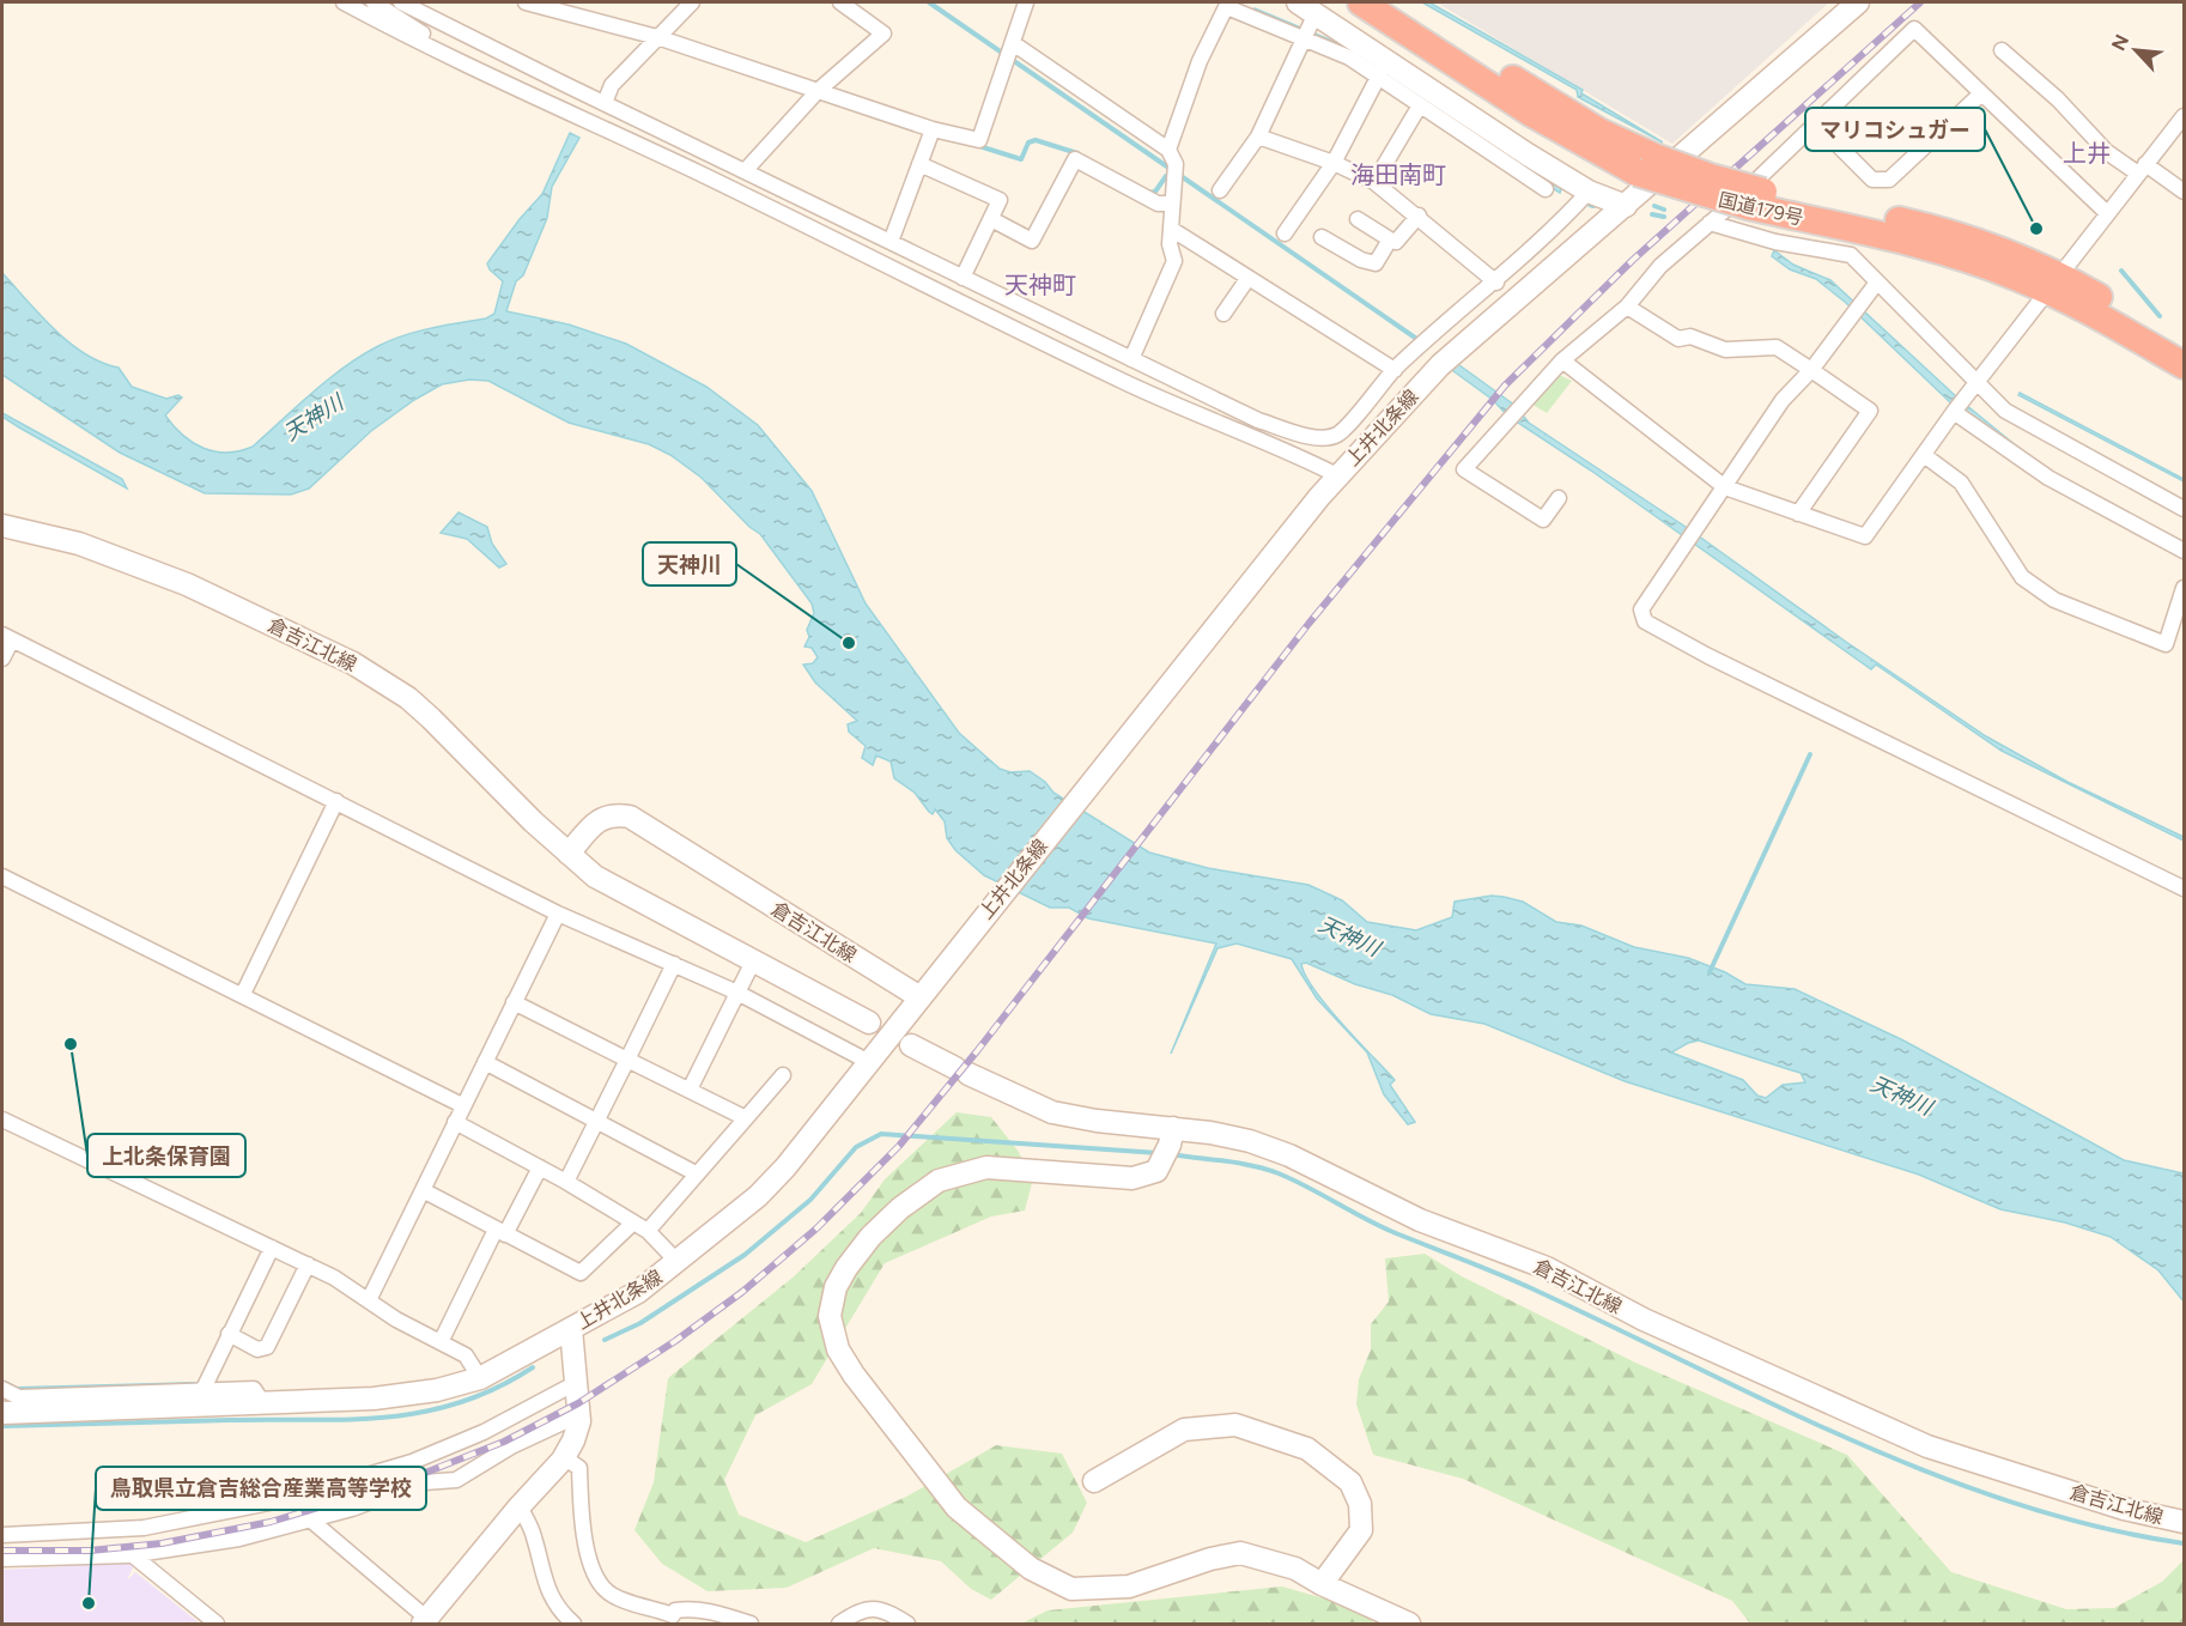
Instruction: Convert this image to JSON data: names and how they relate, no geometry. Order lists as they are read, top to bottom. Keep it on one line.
{"streets":{"highway":["国道179号"],"main road":["上井北条線","倉吉江北線"]},"crossings":[["上井北条線","倉吉江北線"]],"districts":["上井","海田南町","天神町"],"water":["天神川"],"places":["マリコシュガー","天神川","上北条保育園","鳥取県立倉吉総合産業高等学校"],"north":"top left"}
